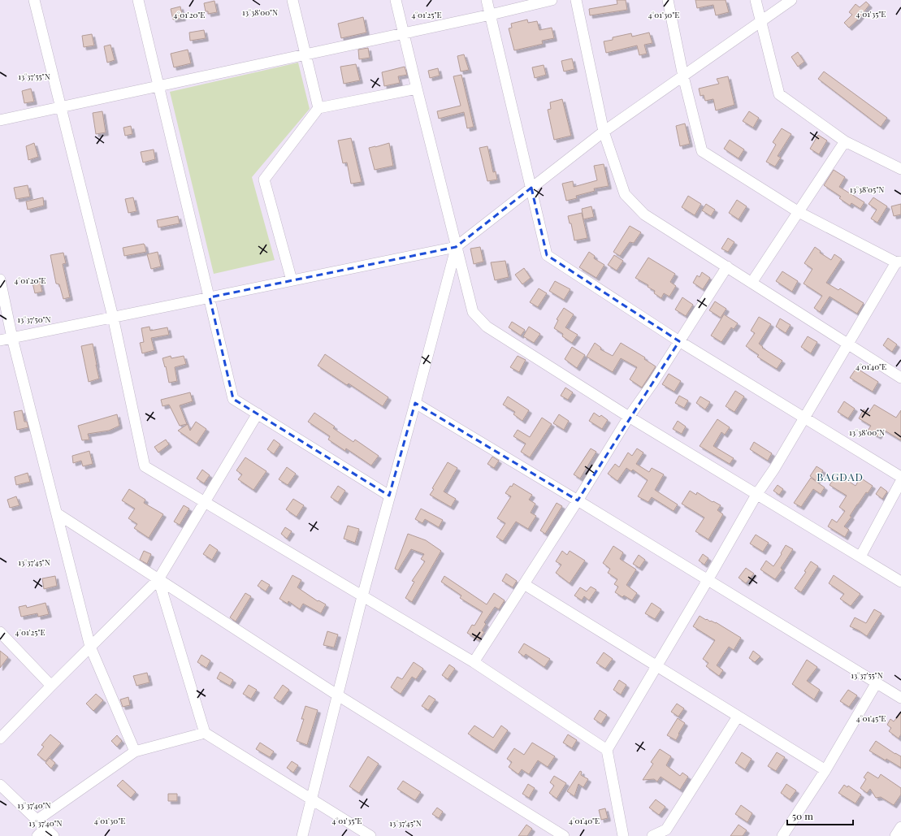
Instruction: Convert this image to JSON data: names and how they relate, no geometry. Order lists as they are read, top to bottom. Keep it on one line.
{"districts":["BAGDAD"],"scale_bar":"50 m","coordinates":["13°38'00\"N","4°01'35\"E","4°01'20\"E","4°01'30\"E","4°01'25\"E","13°37'55\"N","13°38'05\"N","13°37'50\"N","4°01'40\"E","13°37'45\"N","4°01'45\"E","13°37'40\"N"]}
